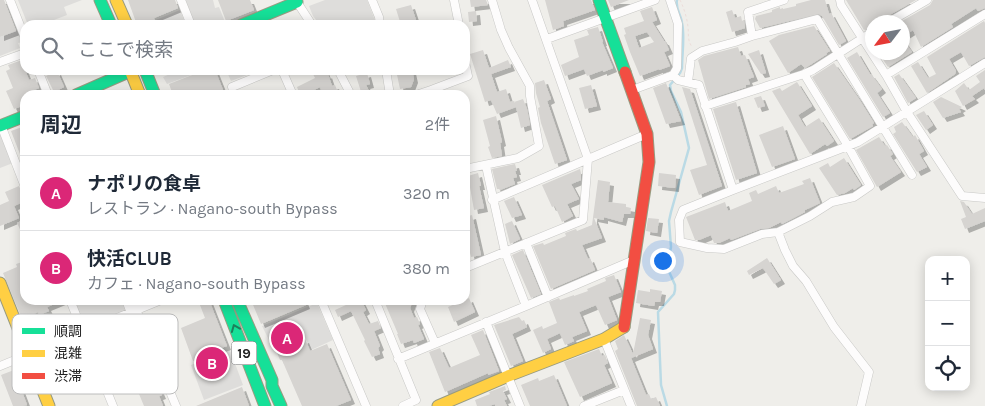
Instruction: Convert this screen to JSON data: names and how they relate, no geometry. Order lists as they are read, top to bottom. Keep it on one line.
{"streets":{"main road":["19"]},"legend":["順調","混雑","渋滞"],"north":"bottom left","page":{"search":"ここで検索","heading":["周辺","2件"],"list":[{"mark":"A","name":"ナポリの食卓","note":"レストラン · Nagano-south Bypass","value":"320 m"},{"mark":"B","name":"快活CLUB","note":"カフェ · Nagano-south Bypass","value":"380 m"}],"map_buttons":["+","−"],"pins":["A","B"]}}
